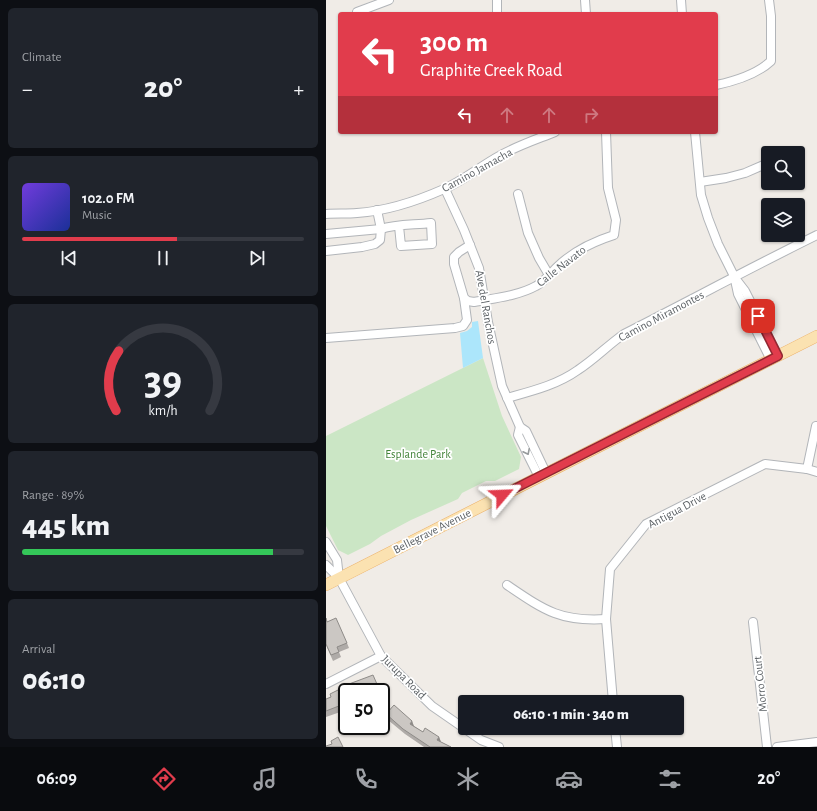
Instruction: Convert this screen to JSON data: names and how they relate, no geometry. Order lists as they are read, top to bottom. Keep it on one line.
{"streets":{"main road":["Bellegrave Avenue"],"street":["Camino Jamacha","Calle Navato","Ave del Ranchos","Camino Miramontes","Antigua Drive","Jurupa Road","Morro Court"]},"crossings":[["Camino Jamacha","Ave del Ranchos"],["Calle Navato","Ave del Ranchos"],["Ave del Ranchos","Camino Miramontes"],["Ave del Ranchos","Bellegrave Avenue"],["Bellegrave Avenue","Jurupa Road"]],"parks":["Esplande Park"],"page":{"tile":["Climate",["Range · 89%","445 km"],["Arrival","06:10"]],"turn":["300 m","Graphite Creek Road"],"heat":["−","20°","+"],"song":["102.0 FM","Music"],"limit":"50","trip":"06:10 · 1 min · 340 m","tabs":["06:09","20°"],"gauge":["39","km/h"]}}
